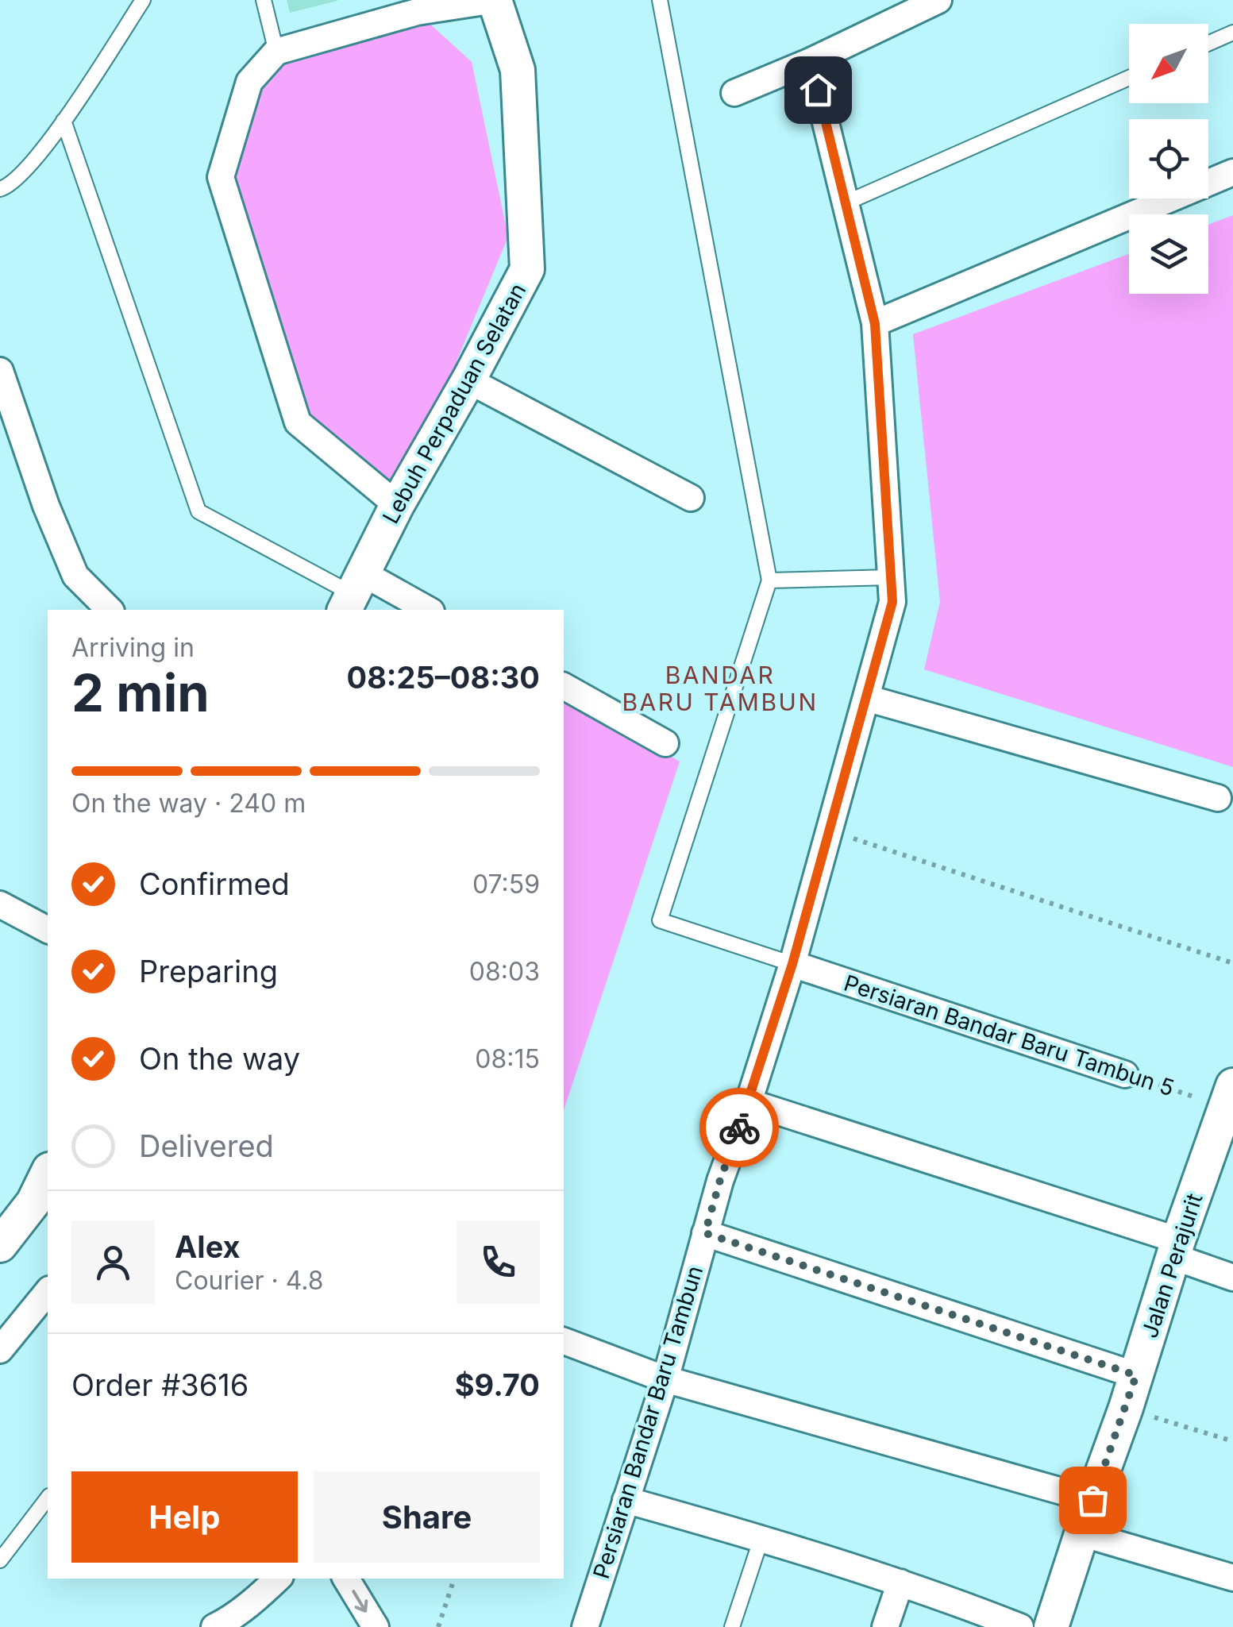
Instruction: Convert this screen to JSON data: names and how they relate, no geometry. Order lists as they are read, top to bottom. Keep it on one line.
{"streets":{"street":["Lebuh Perpaduan Selatan","Persiaran Bandar Baru Tambun 5","Jalan Perajurit","Persiaran Bandar Baru Tambun"]},"crossings":[["Persiaran Bandar Baru Tambun 5","Jalan Perajurit"],["Persiaran Bandar Baru Tambun 5","Persiaran Bandar Baru Tambun"]],"districts":["BANDAR BARU TAMBUN"],"north":"bottom left","page":{"heading":["2 min","Arriving in","08:25–08:30"],"panel":["Alex","Courier · 4.8","Order #3616","$9.70"],"bar":"On the way · 240 m","list":[["Confirmed","07:59"],["Preparing","08:03"],["On the way","08:15"],"Delivered"],"buttons":["Help","Share"]}}
